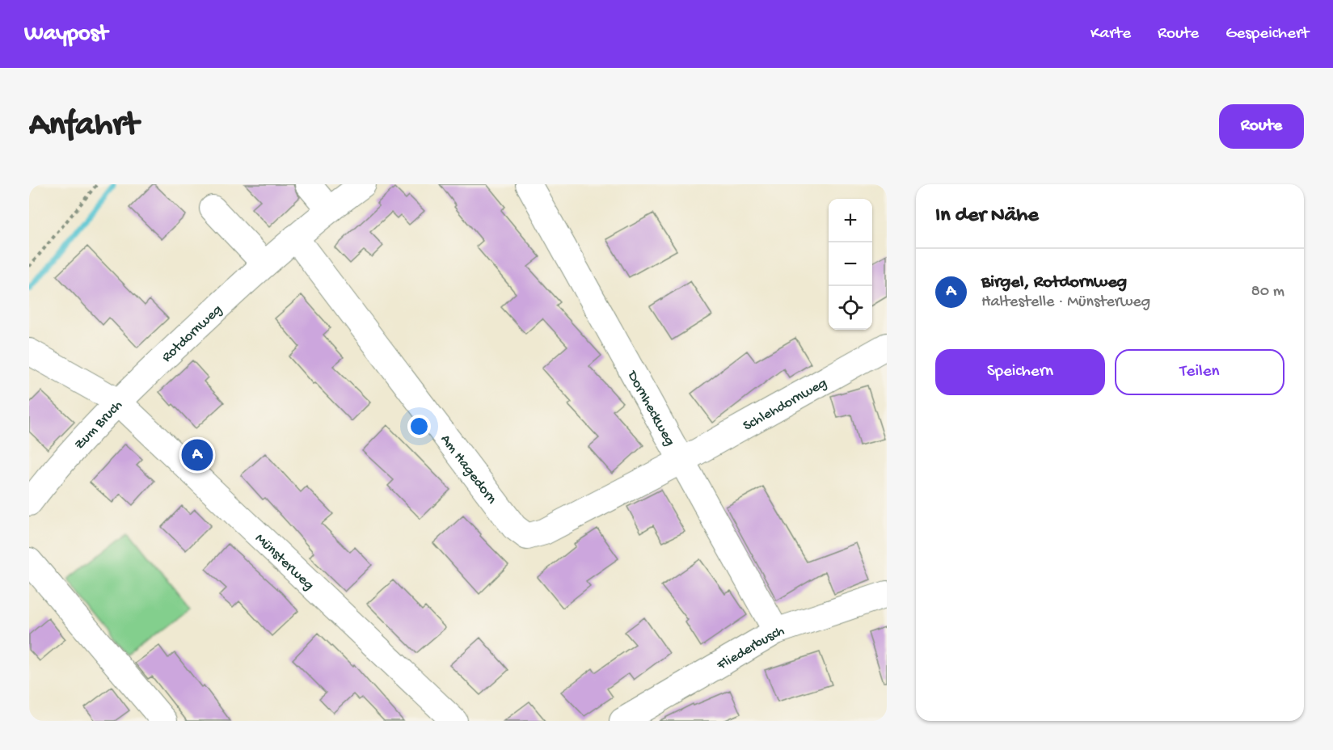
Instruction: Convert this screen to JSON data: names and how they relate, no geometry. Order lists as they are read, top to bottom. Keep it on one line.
{"streets":{"street":["Rotdornweg","Schlehdornweg","Dornheckweg","Zum Bruch","Am Hagedorn","Münsterweg","Fliederbusch"]},"crossings":[["Rotdornweg","Zum Bruch"],["Rotdornweg","Am Hagedorn"],["Rotdornweg","Münsterweg"],["Schlehdornweg","Dornheckweg"],["Schlehdornweg","Am Hagedorn"],["Dornheckweg","Am Hagedorn"],["Dornheckweg","Fliederbusch"],["Zum Bruch","Münsterweg"]],"page":{"header":"Waypost","nav":["Karte","Route","Gespeichert"],"buttons":["Route",["Speichern","Teilen"]],"title":"Anfahrt","heading":"In der Nähe","map_buttons":["+","−"],"list":[{"mark":"A","name":"Birgel, Rotdornweg","note":"Haltestelle · Münsterweg","value":"80 m"}],"pins":"A"}}
